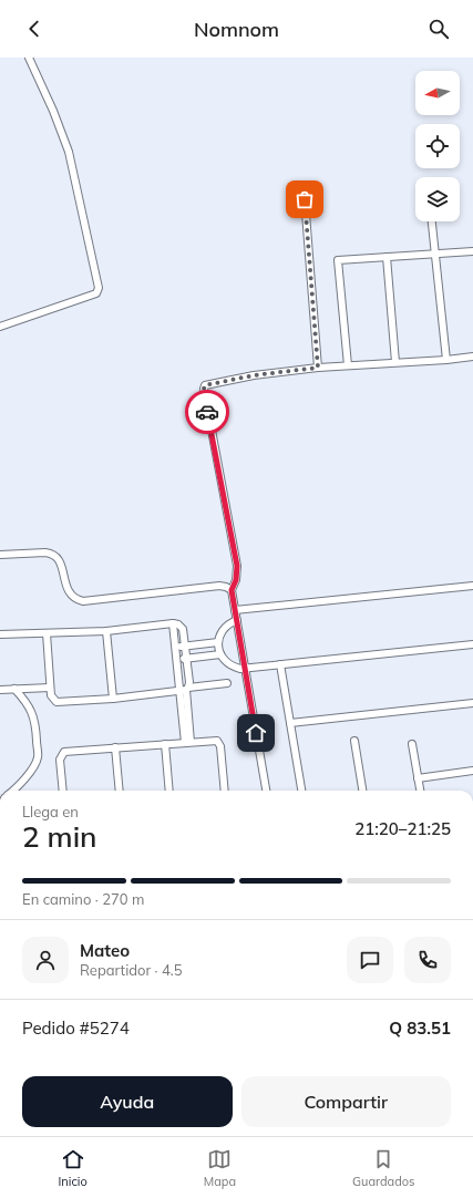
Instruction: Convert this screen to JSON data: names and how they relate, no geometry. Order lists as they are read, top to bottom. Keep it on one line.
{"north":"left","page":{"header":"Nomnom","heading":["2 min","Llega en","21:20–21:25"],"panel":["Mateo","Repartidor · 4.5","Pedido #5274","Q 83.51"],"bar":"En camino · 270 m","buttons":["Ayuda","Compartir"],"tabs":["Inicio","Mapa","Guardados"]}}
